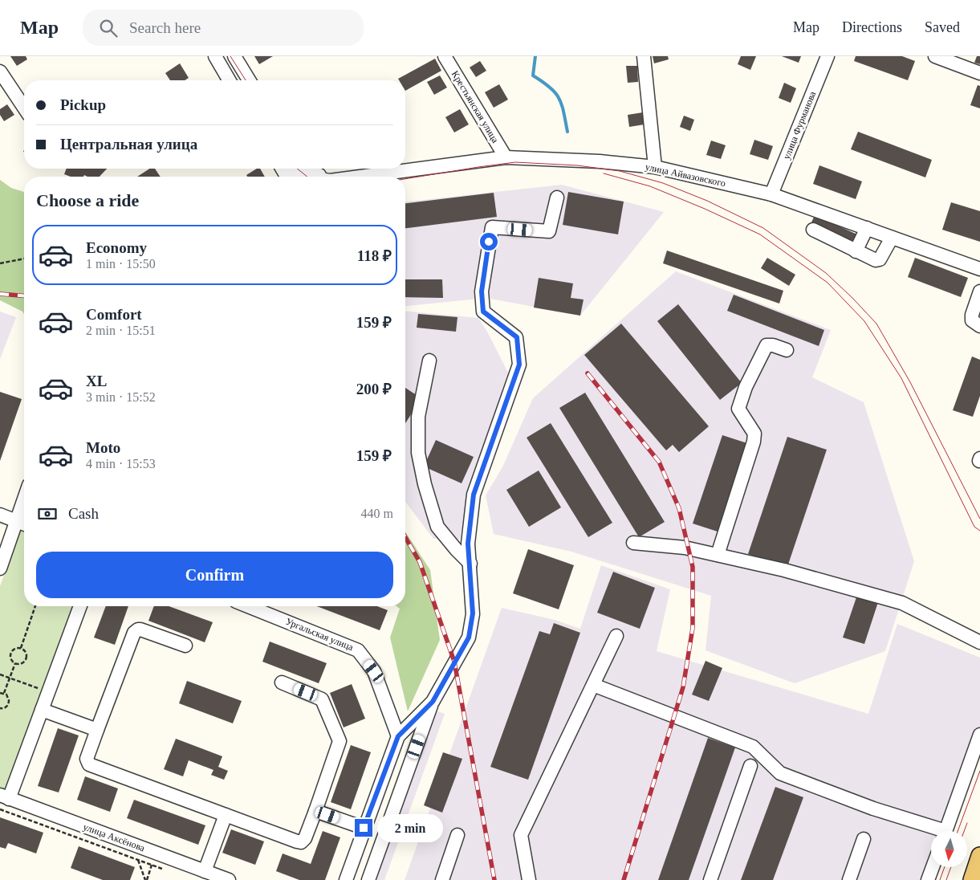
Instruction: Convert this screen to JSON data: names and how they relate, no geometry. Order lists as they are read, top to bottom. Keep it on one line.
{"streets":{"street":["Крестьянская улица","улица Фурманова","улица Айвазовского","Ургальская улица","улица Аксёнова"]},"crossings":[["Крестьянская улица","улица Айвазовского"],["улица Фурманова","улица Айвазовского"]],"north":"bottom","page":{"header":"Map","search":"Search here","nav":["Map","Directions","Saved"],"banner":["Pickup","Центральная улица"],"heading":"Choose a ride","list":[{"name":"Economy","note":"1 min · 15:50","value":"118 ₽"},{"name":"Comfort","note":"2 min · 15:51","value":"159 ₽"},{"name":"XL","note":"3 min · 15:52","value":"200 ₽"},{"name":"Moto","note":"4 min · 15:53","value":"159 ₽"}],"pay":["Cash","440 m"],"buttons":"Confirm","bubble":"2 min"}}
